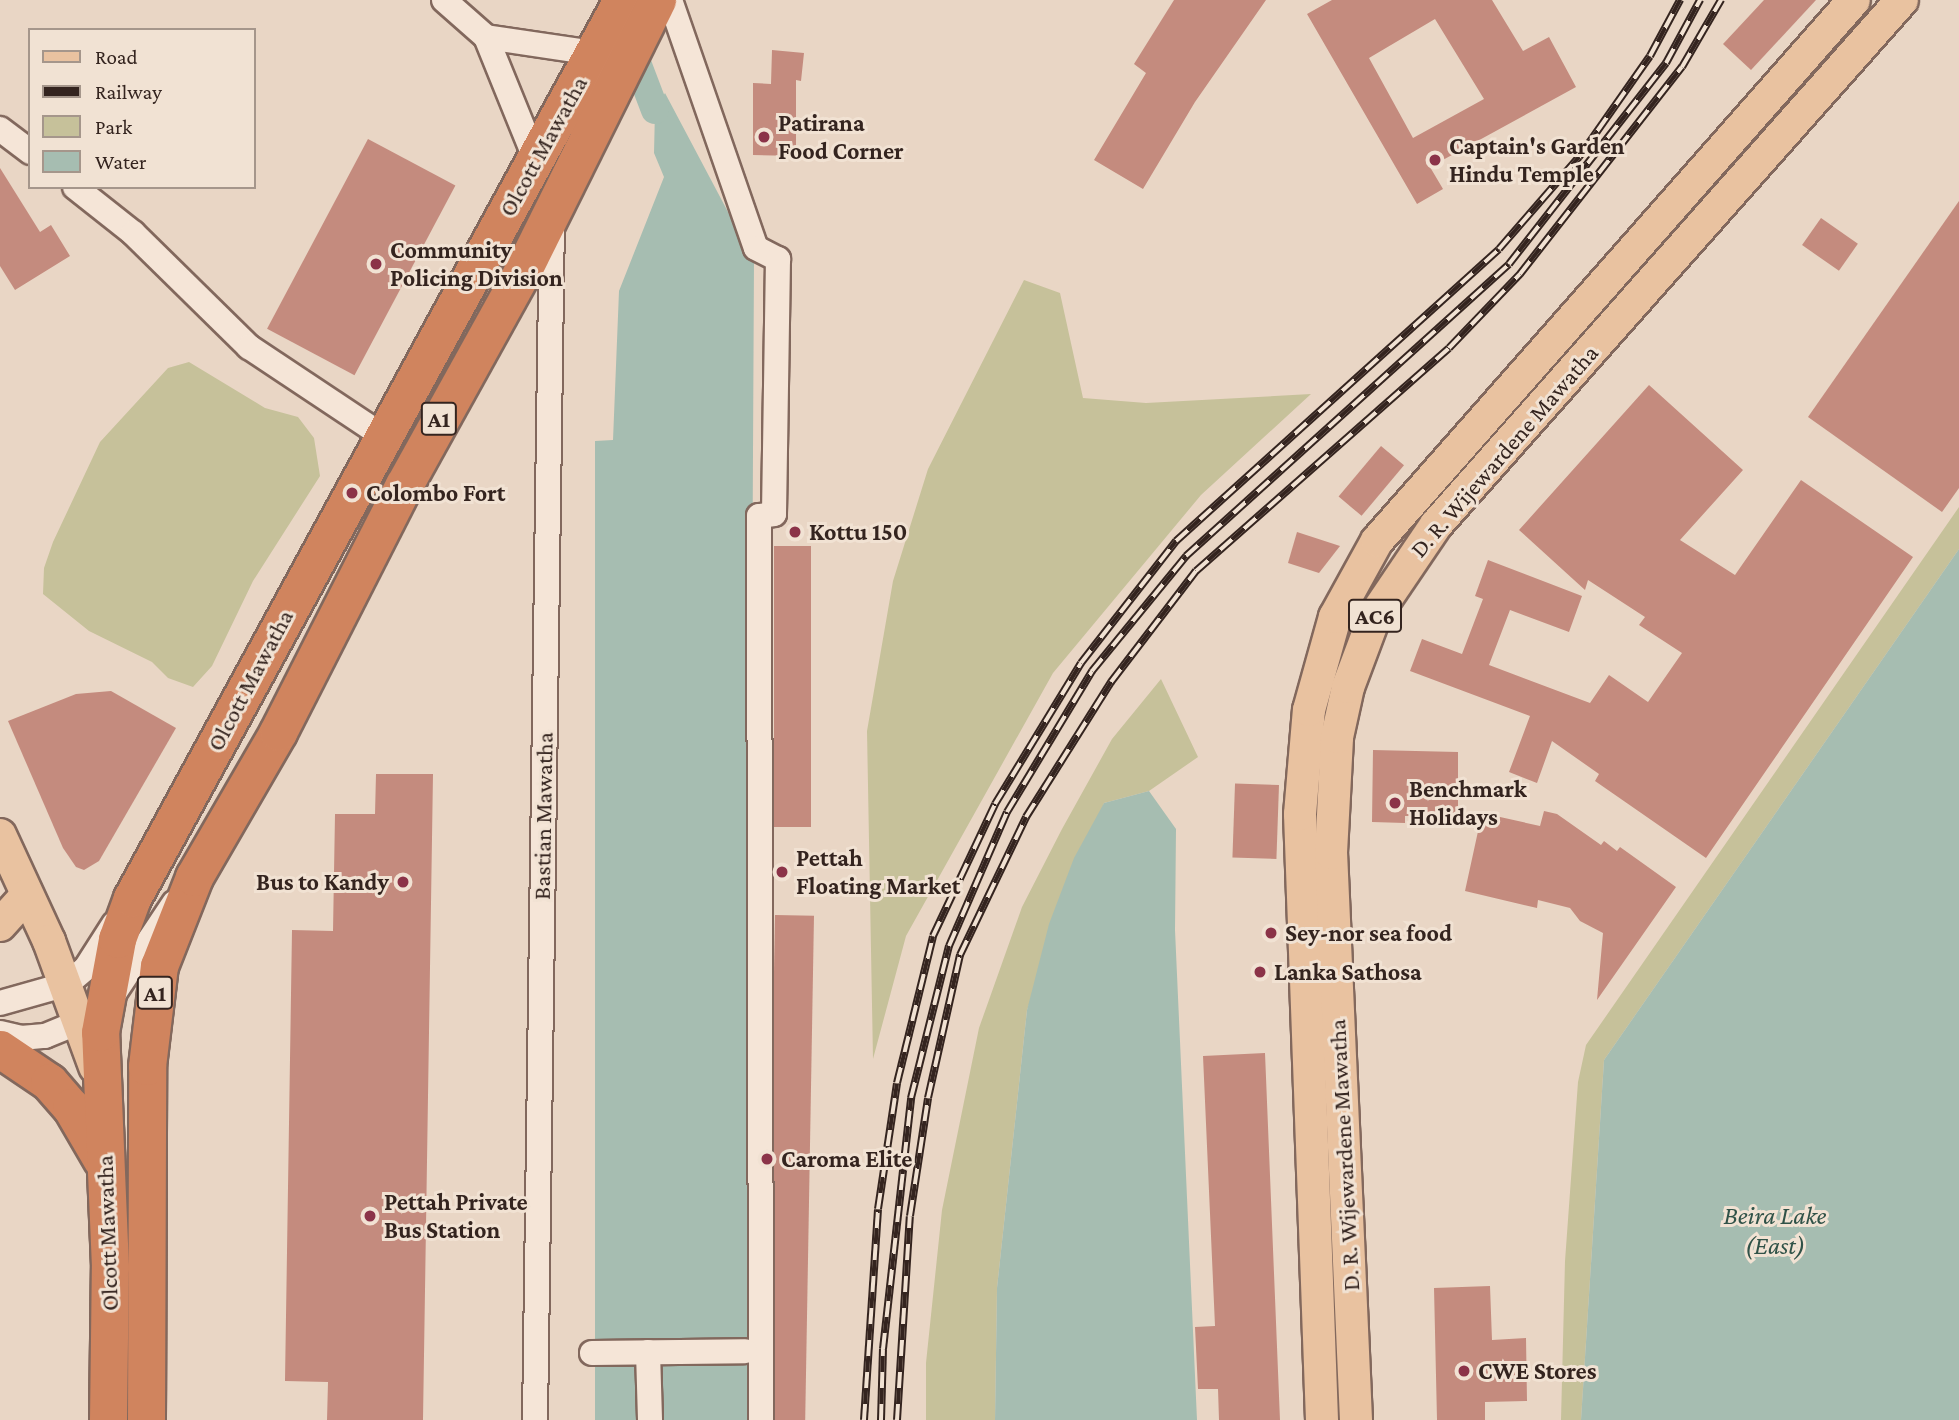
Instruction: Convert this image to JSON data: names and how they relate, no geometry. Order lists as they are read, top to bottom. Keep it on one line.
{"streets":{"highway":["Olcott Mawatha","A1"],"main road":["D. R. Wijewardene Mawatha","AC6"],"street":["Bastian Mawatha"]},"crossings":[["Olcott Mawatha","Bastian Mawatha"]],"water":["Beira Lake (East)"],"places":["Patirana Food Corner","Captain's Garden Hindu Temple","Community Policing Division","Colombo Fort","Kottu 150","Benchmark Holidays","Pettah Floating Market","Bus to Kandy","Sey-nor sea food","Lanka Sathosa","Caroma Elite","Pettah Private Bus Station","CWE Stores"],"legend":["Road","Railway","Park","Water"]}
